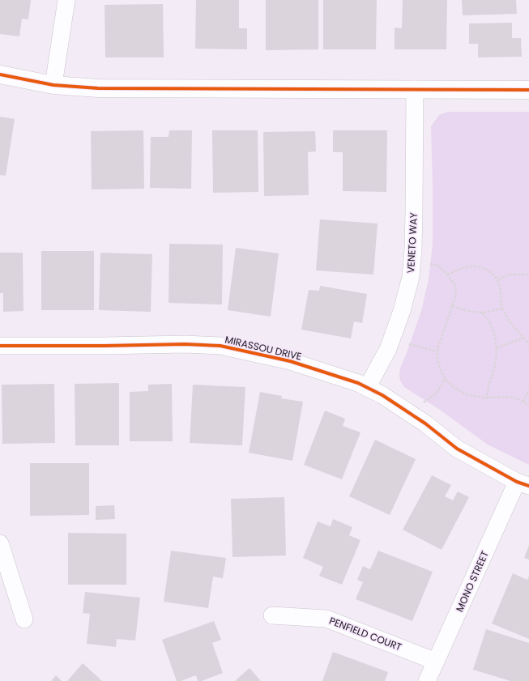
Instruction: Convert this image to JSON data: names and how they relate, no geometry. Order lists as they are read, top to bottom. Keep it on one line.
{"streets":{"street":["VENETO WAY","MIRASSOU DRIVE","MONO STREET","PENFIELD COURT"]},"crossings":[["VENETO WAY","MIRASSOU DRIVE"],["MIRASSOU DRIVE","MONO STREET"],["MONO STREET","PENFIELD COURT"]]}
